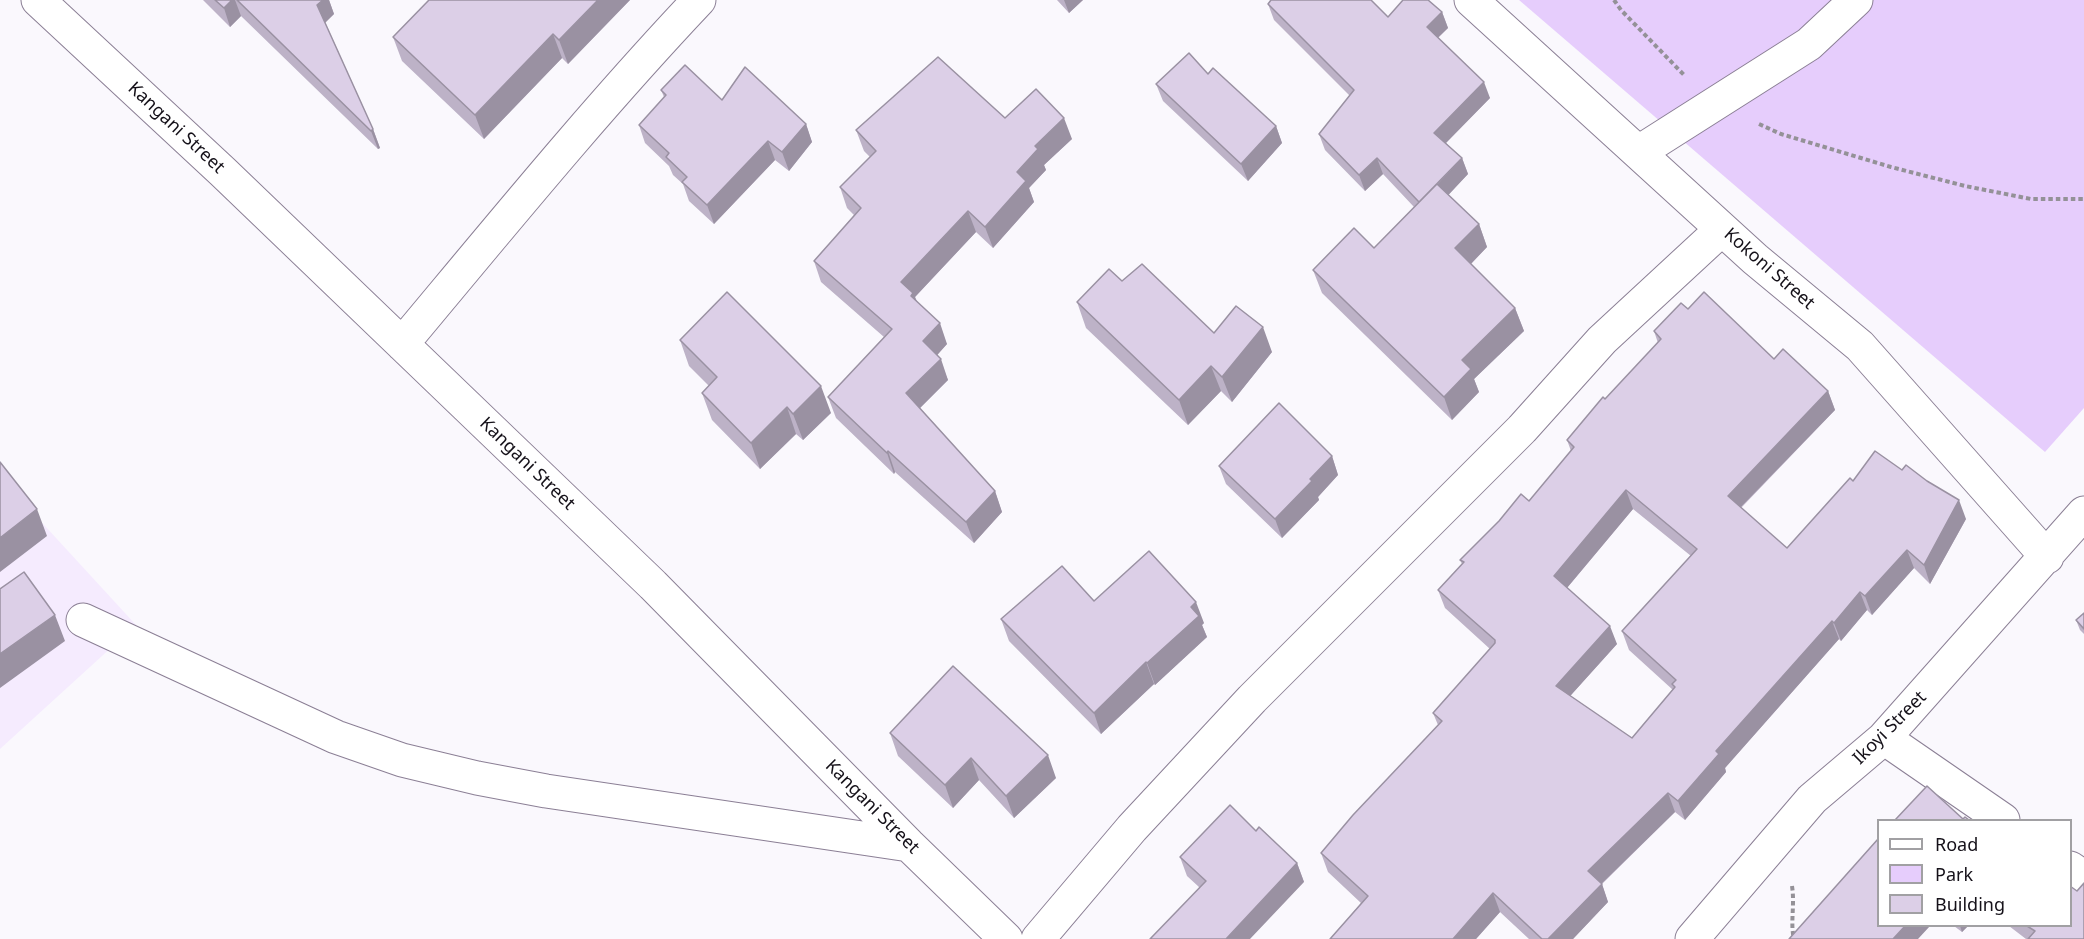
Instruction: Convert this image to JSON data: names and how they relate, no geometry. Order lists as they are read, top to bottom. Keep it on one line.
{"streets":{"street":["Kangani Street","Kokoni Street","Ikoyi Street"]},"crossings":[["Kokoni Street","Ikoyi Street"]],"legend":["Road","Park","Building"]}
